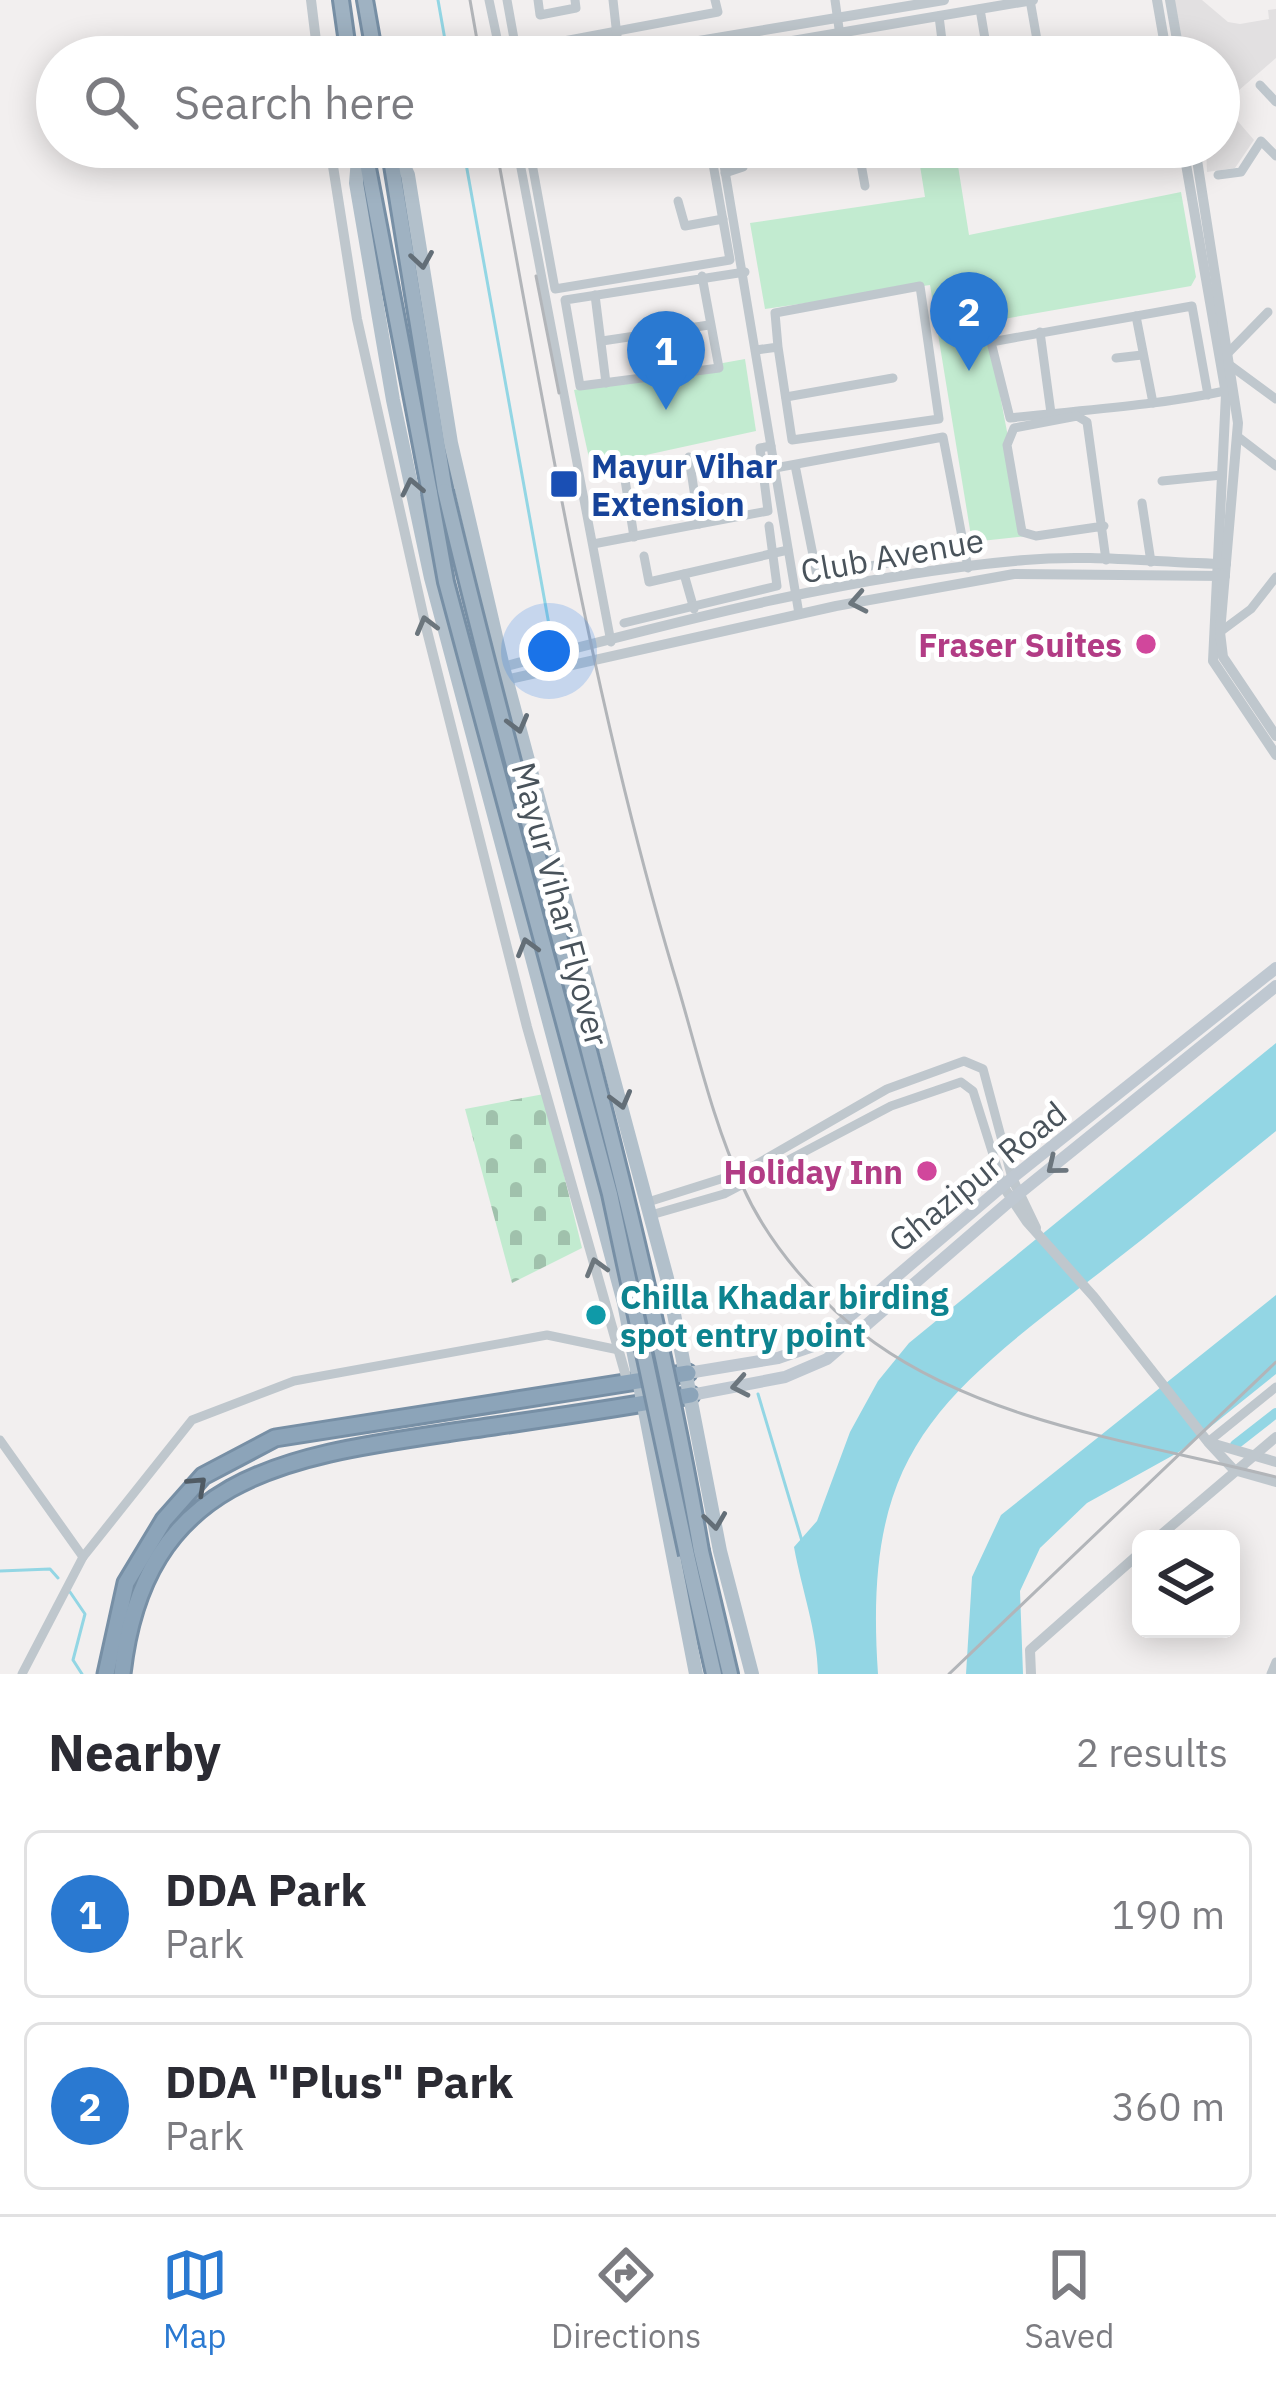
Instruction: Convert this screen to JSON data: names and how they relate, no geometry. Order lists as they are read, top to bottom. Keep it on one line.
{"streets":{"highway":["Mayur Vihar Flyover"],"main road":["Ghazipur Road"],"street":["Club Avenue"]},"places":{"transit":["Mayur Vihar Extension"],"other":["Fraser Suites","Holiday Inn","Chilla Khadar birding spot entry point"]},"page":{"search":"Search here","pins":["2","1"],"heading":["Nearby","2 results"],"list":[{"mark":"1","name":"DDA Park","note":"Park","value":"190 m"},{"mark":"2","name":"DDA \"Plus\" Park","note":"Park","value":"360 m"}],"nav":["Map","Directions","Saved"]}}
